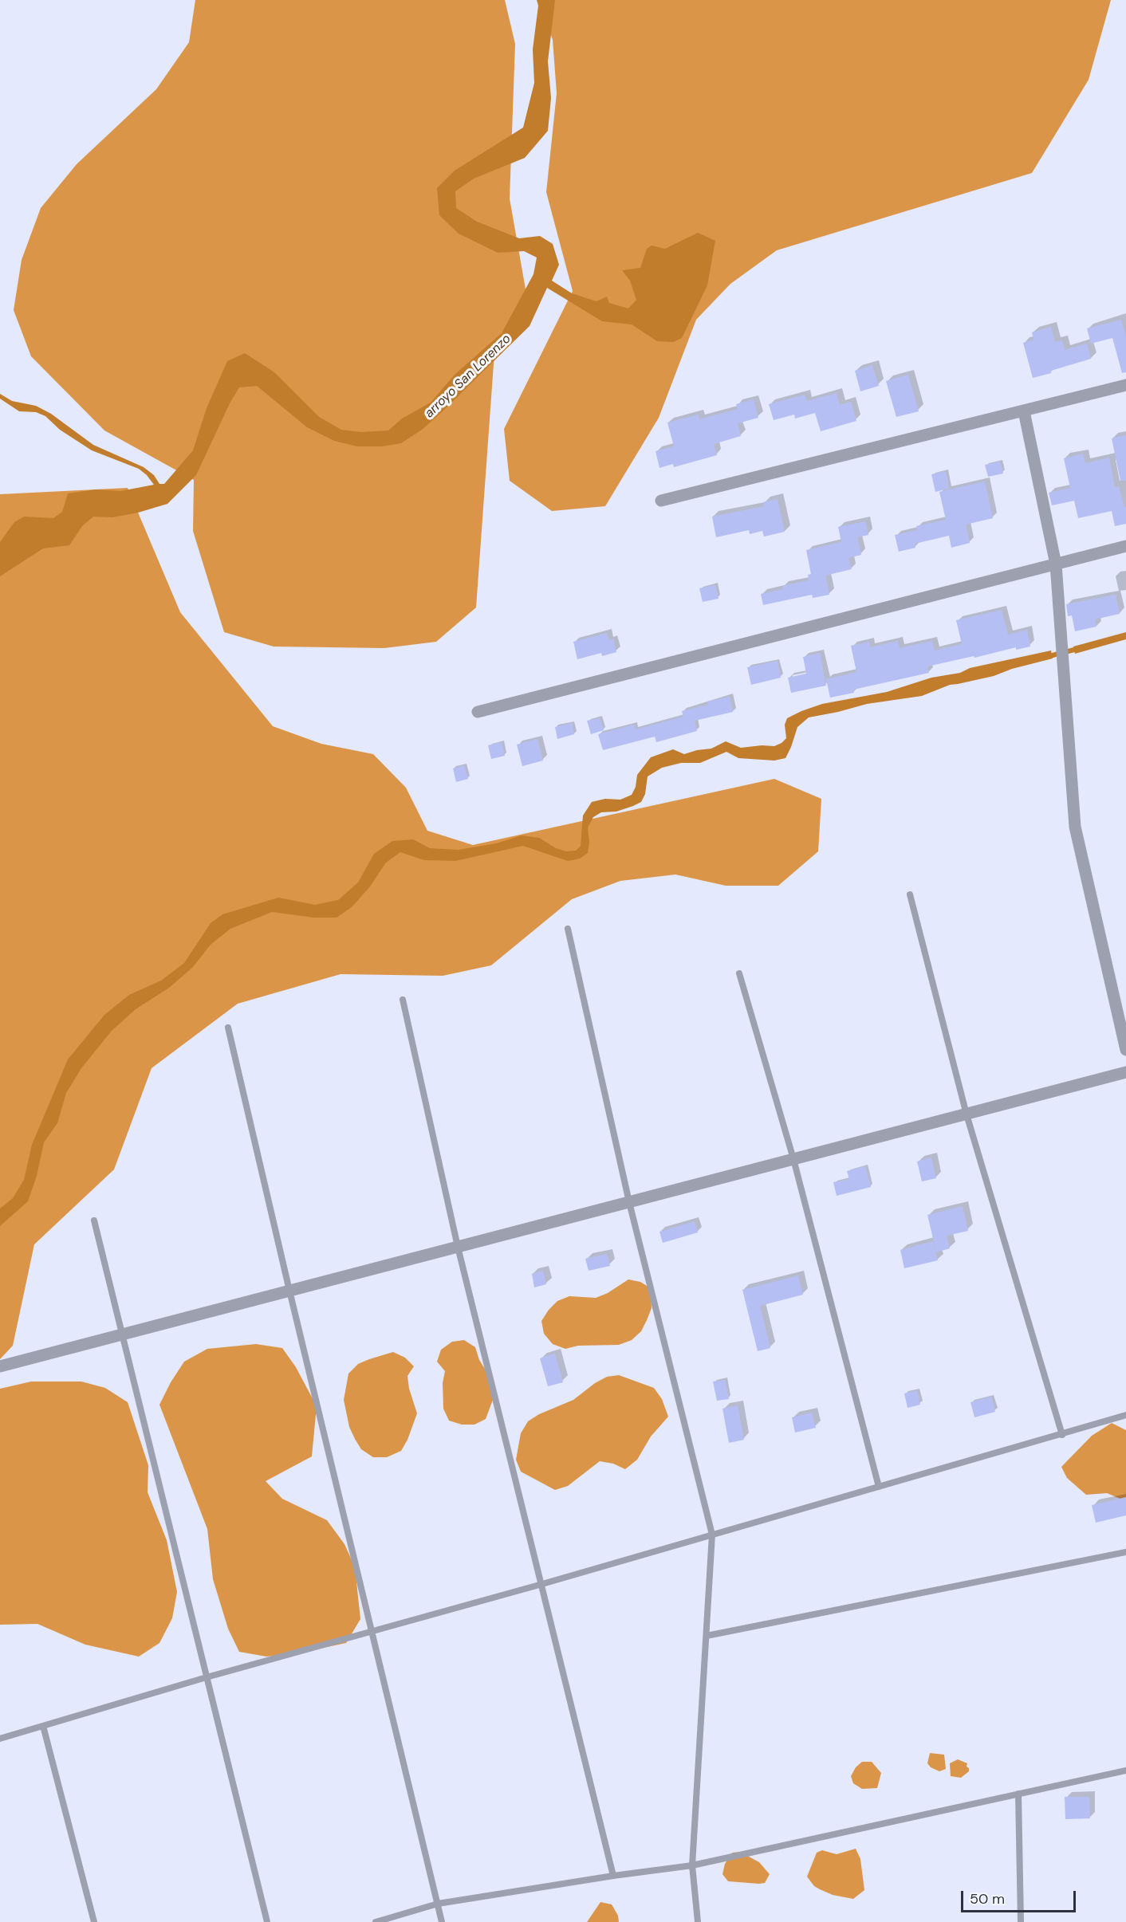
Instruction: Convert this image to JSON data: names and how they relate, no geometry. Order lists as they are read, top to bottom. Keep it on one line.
{"water":["arroyo San Lorenzo"],"scale_bar":"50 m"}
